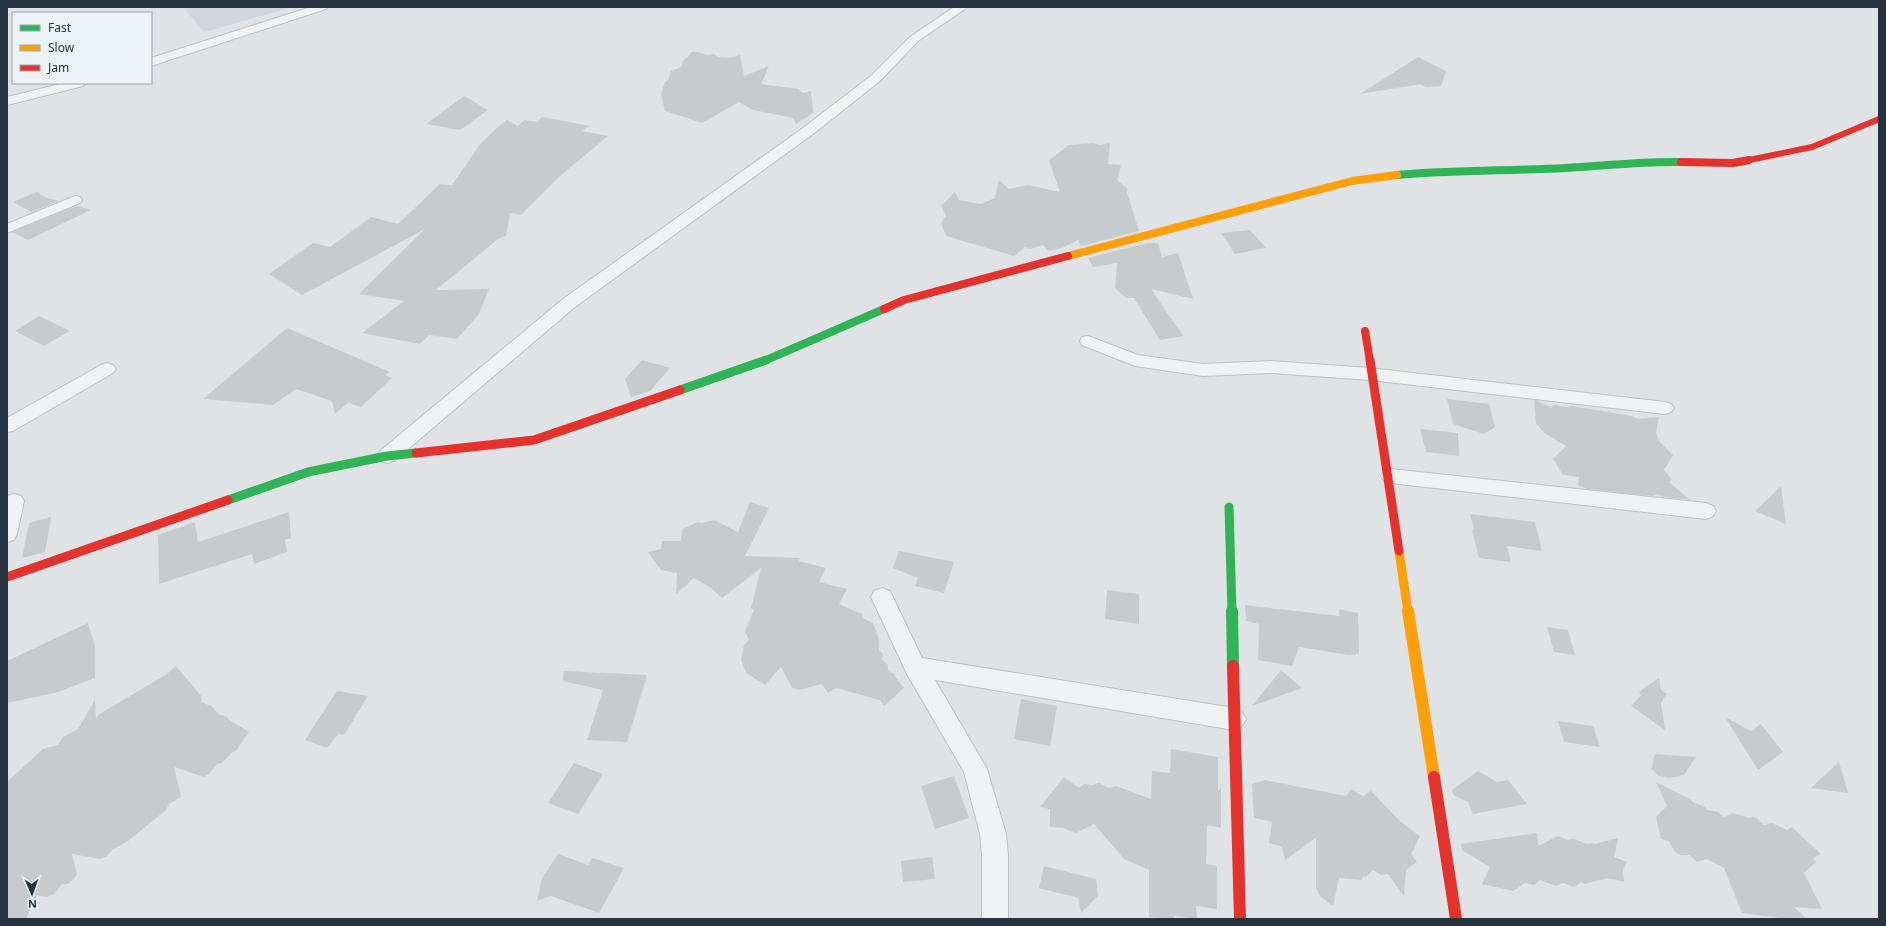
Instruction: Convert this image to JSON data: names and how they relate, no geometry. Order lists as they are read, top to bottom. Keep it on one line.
{"legend":["Fast","Slow","Jam"],"north":"bottom"}
